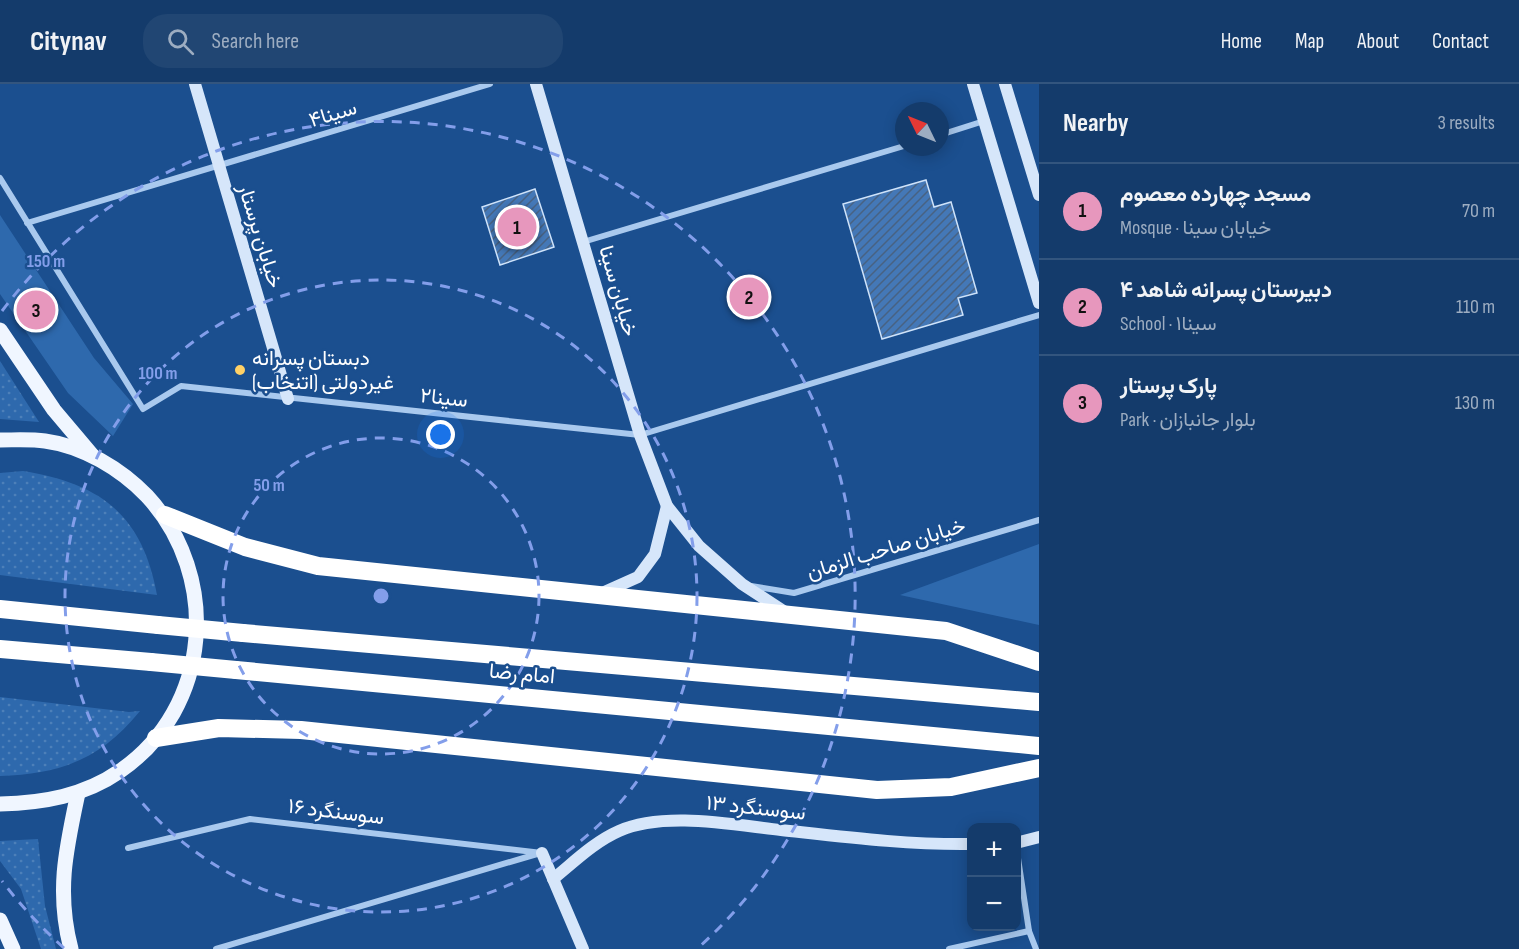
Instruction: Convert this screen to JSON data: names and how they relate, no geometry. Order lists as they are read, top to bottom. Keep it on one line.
{"streets":{"highway":["امام رضا"],"street":["سینا۴","خیابان پرستار","خیابان سینا","سینا۲","خیابان صاحب الزمان","سوسنگرد ۱۳","سوسنگرد ۱۶"]},"crossings":[["سینا۴","خیابان پرستار"],["سینا۴","سینا۲"],["خیابان پرستار","سینا۲"],["خیابان سینا","سینا۲"],["خیابان سینا","خیابان صاحب الزمان"]],"places":["دبستان پسرانه غیردولتی (اتنخاب)"],"north":"top left","page":{"header":"Citynav","search":"Search here","nav":["Home","Map","About","Contact"],"heading":["Nearby","3 results"],"list":[{"mark":"1","name":"مسجد چهارده معصوم","note":"Mosque · خیابان سینا","value":"70 m"},{"mark":"2","name":"دبیرستان پسرانه شاهد ۴","note":"School · سینا۱","value":"110 m"},{"mark":"3","name":"پارک پرستار","note":"Park · بلوار جانبازان","value":"130 m"}],"pins":["1","2","3"],"map_buttons":["+","−"]},"rings":["150 m","100 m","50 m"]}
